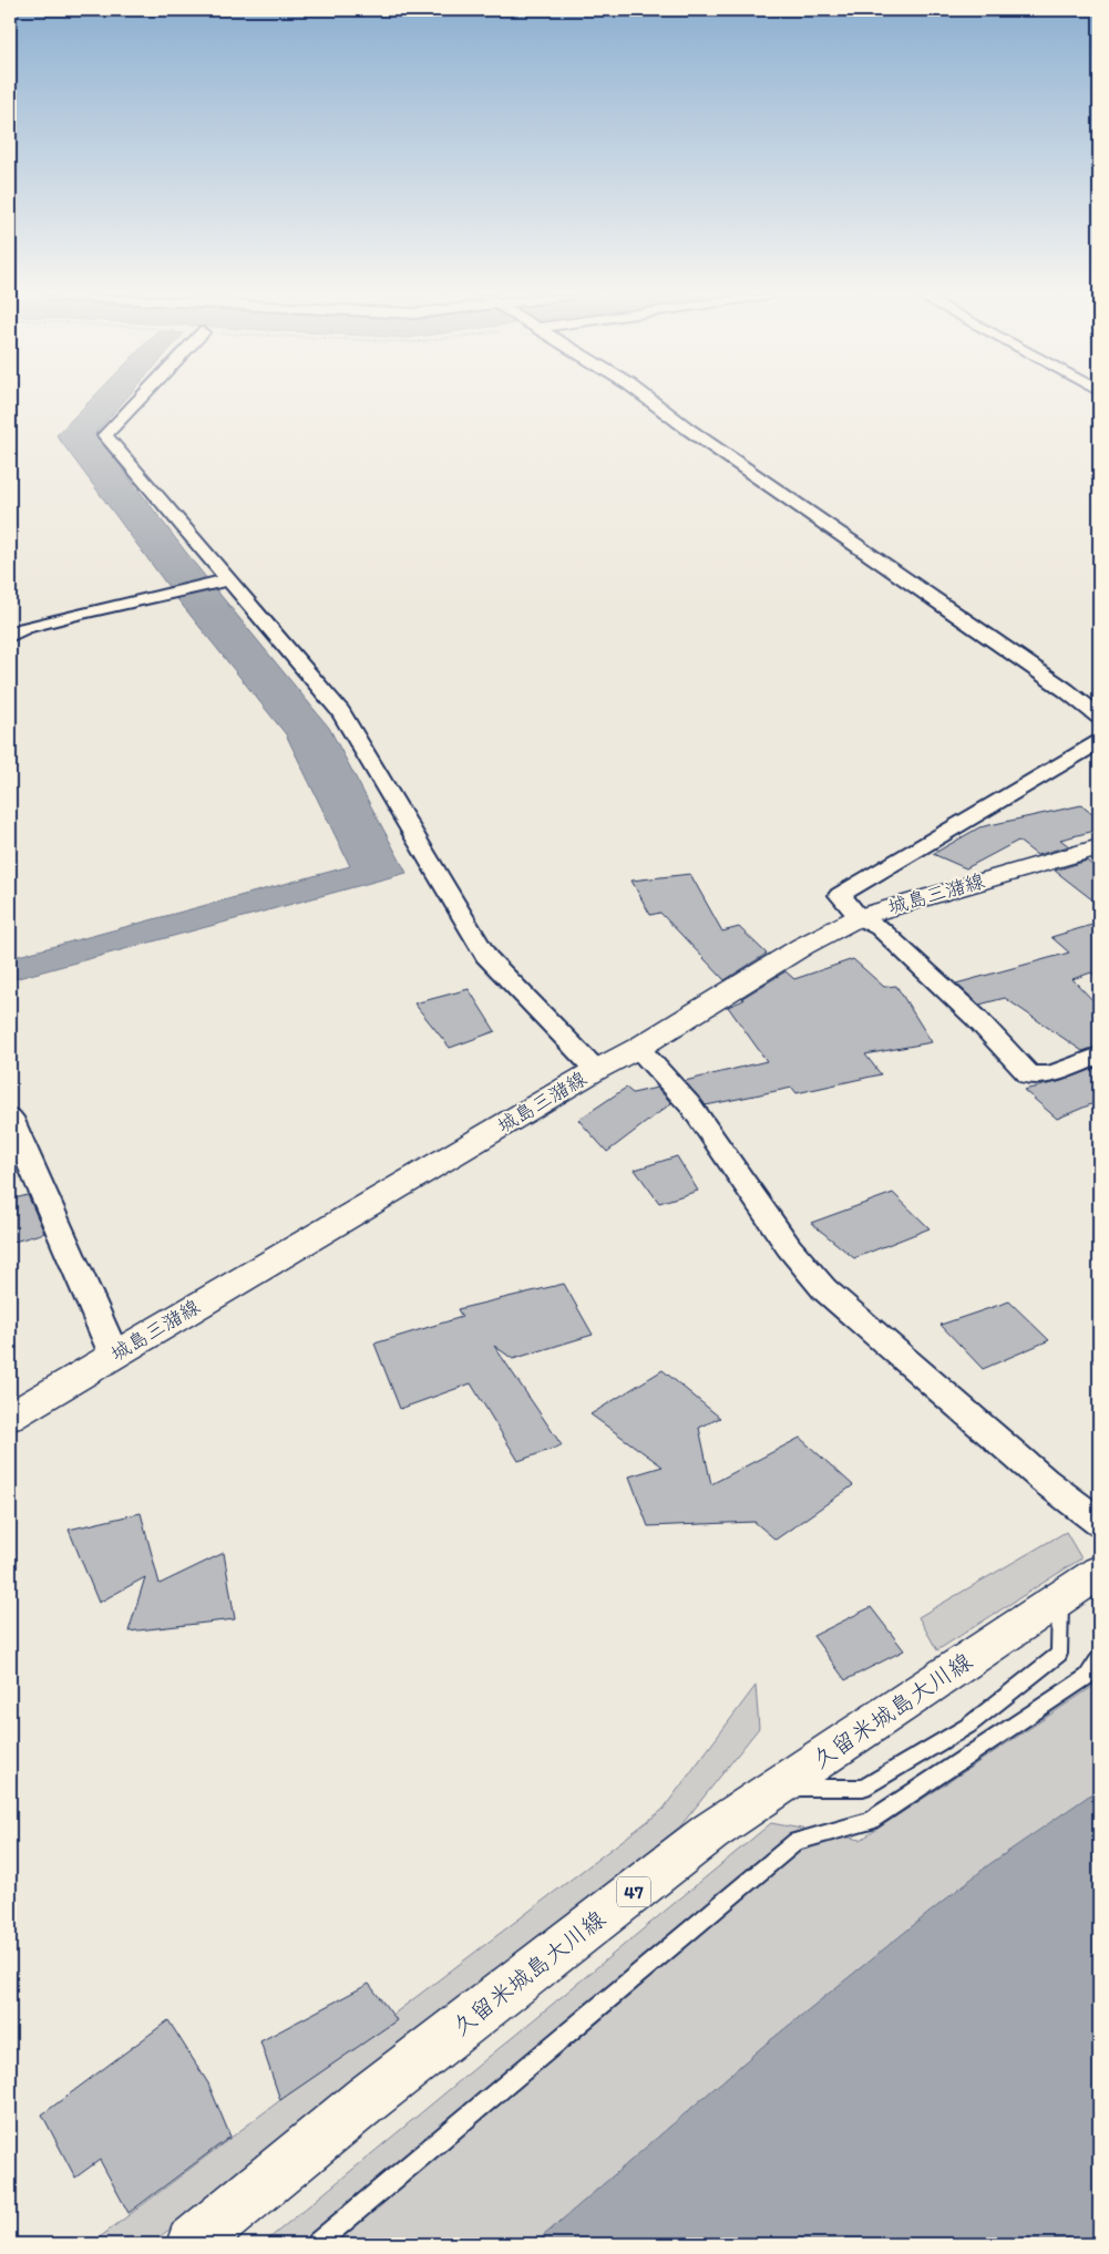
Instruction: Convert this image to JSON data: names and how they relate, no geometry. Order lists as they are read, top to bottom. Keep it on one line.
{"streets":{"main road":["城島三潴線","久留米城島大川線","47"]}}
